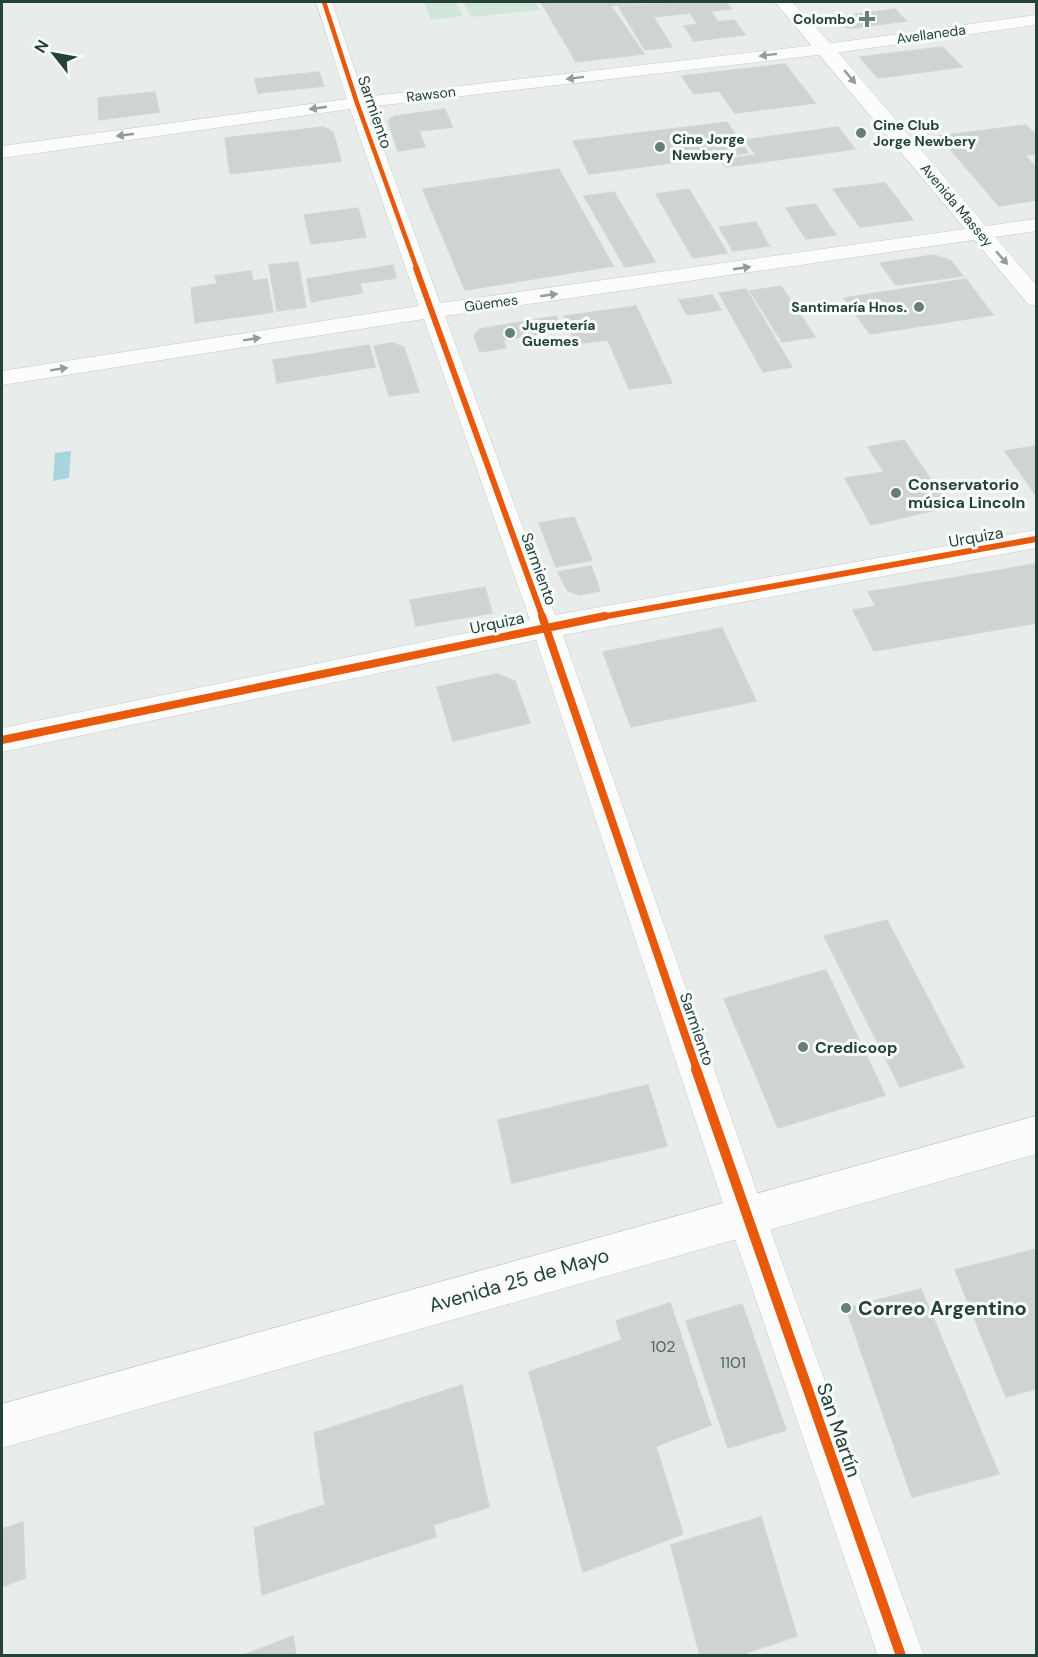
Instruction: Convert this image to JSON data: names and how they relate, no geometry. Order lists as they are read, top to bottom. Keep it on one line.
{"streets":{"main road":["Avenida Massey","Avenida 25 de Mayo"],"street":["Avellaneda","Rawson","Sarmiento","Güemes","Urquiza","San Martín"]},"crossings":[["Avellaneda","Rawson"],["Avellaneda","Avenida Massey"],["Rawson","Sarmiento"],["Rawson","Avenida Massey"],["Sarmiento","Güemes"],["Sarmiento","Urquiza"],["Sarmiento","Avenida 25 de Mayo"],["Sarmiento","San Martín"],["Avenida Massey","Güemes"],["Avenida 25 de Mayo","San Martín"]],"one_way":["Rawson","Avenida Massey","Güemes"],"places":{"health":["Colombo"],"other":["Cine Club Jorge Newbery","Cine Jorge Newbery","Santimaría Hnos.","Juguetería Guemes","Conservatorio música Lincoln","Credicoop","Correo Argentino"]},"house_numbers":["102","1101"],"north":"top left"}
